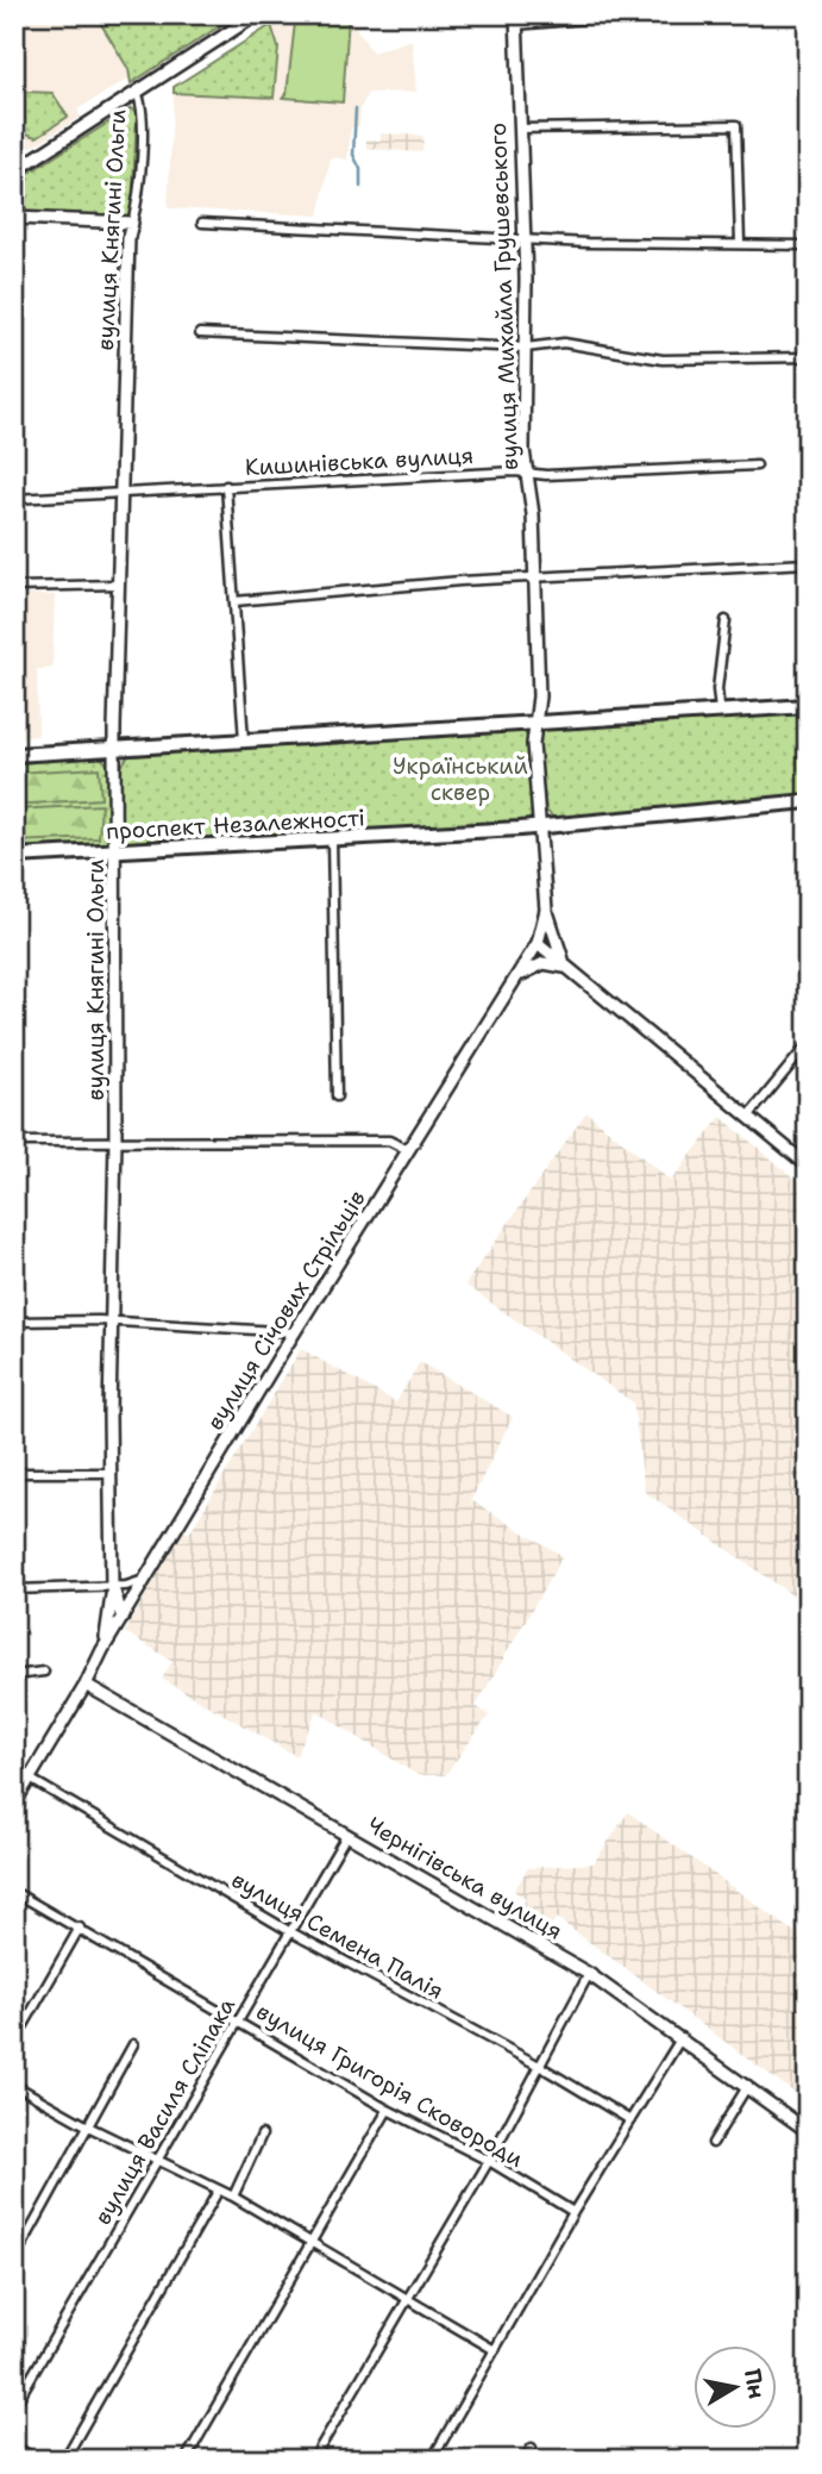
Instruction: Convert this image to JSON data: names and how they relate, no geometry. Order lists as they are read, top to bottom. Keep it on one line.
{"streets":{"main road":["проспект Незалежності"],"street":["вулиця Княгині Ольги","вулиця Михайла Грушевського","Кишинівська вулиця","вулиця Січових Стрільців","Чернігівська вулиця","вулиця Семена Палія","вулиця Григорія Сковороди","вулиця Василя Сліпака"]},"crossings":[["вулиця Княгині Ольги","Кишинівська вулиця"],["вулиця Княгині Ольги","проспект Незалежності"],["вулиця Княгині Ольги","вулиця Січових Стрільців"],["вулиця Михайла Грушевського","Кишинівська вулиця"],["вулиця Михайла Грушевського","проспект Незалежності"],["вулиця Михайла Грушевського","вулиця Січових Стрільців"],["проспект Незалежності","вулиця Січових Стрільців"],["вулиця Січових Стрільців","Чернігівська вулиця"],["вулиця Січових Стрільців","вулиця Семена Палія"],["Чернігівська вулиця","вулиця Василя Сліпака"],["вулиця Семена Палія","вулиця Василя Сліпака"],["вулиця Григорія Сковороди","вулиця Василя Сліпака"]],"parks":["Український сквер"],"north":"right"}
